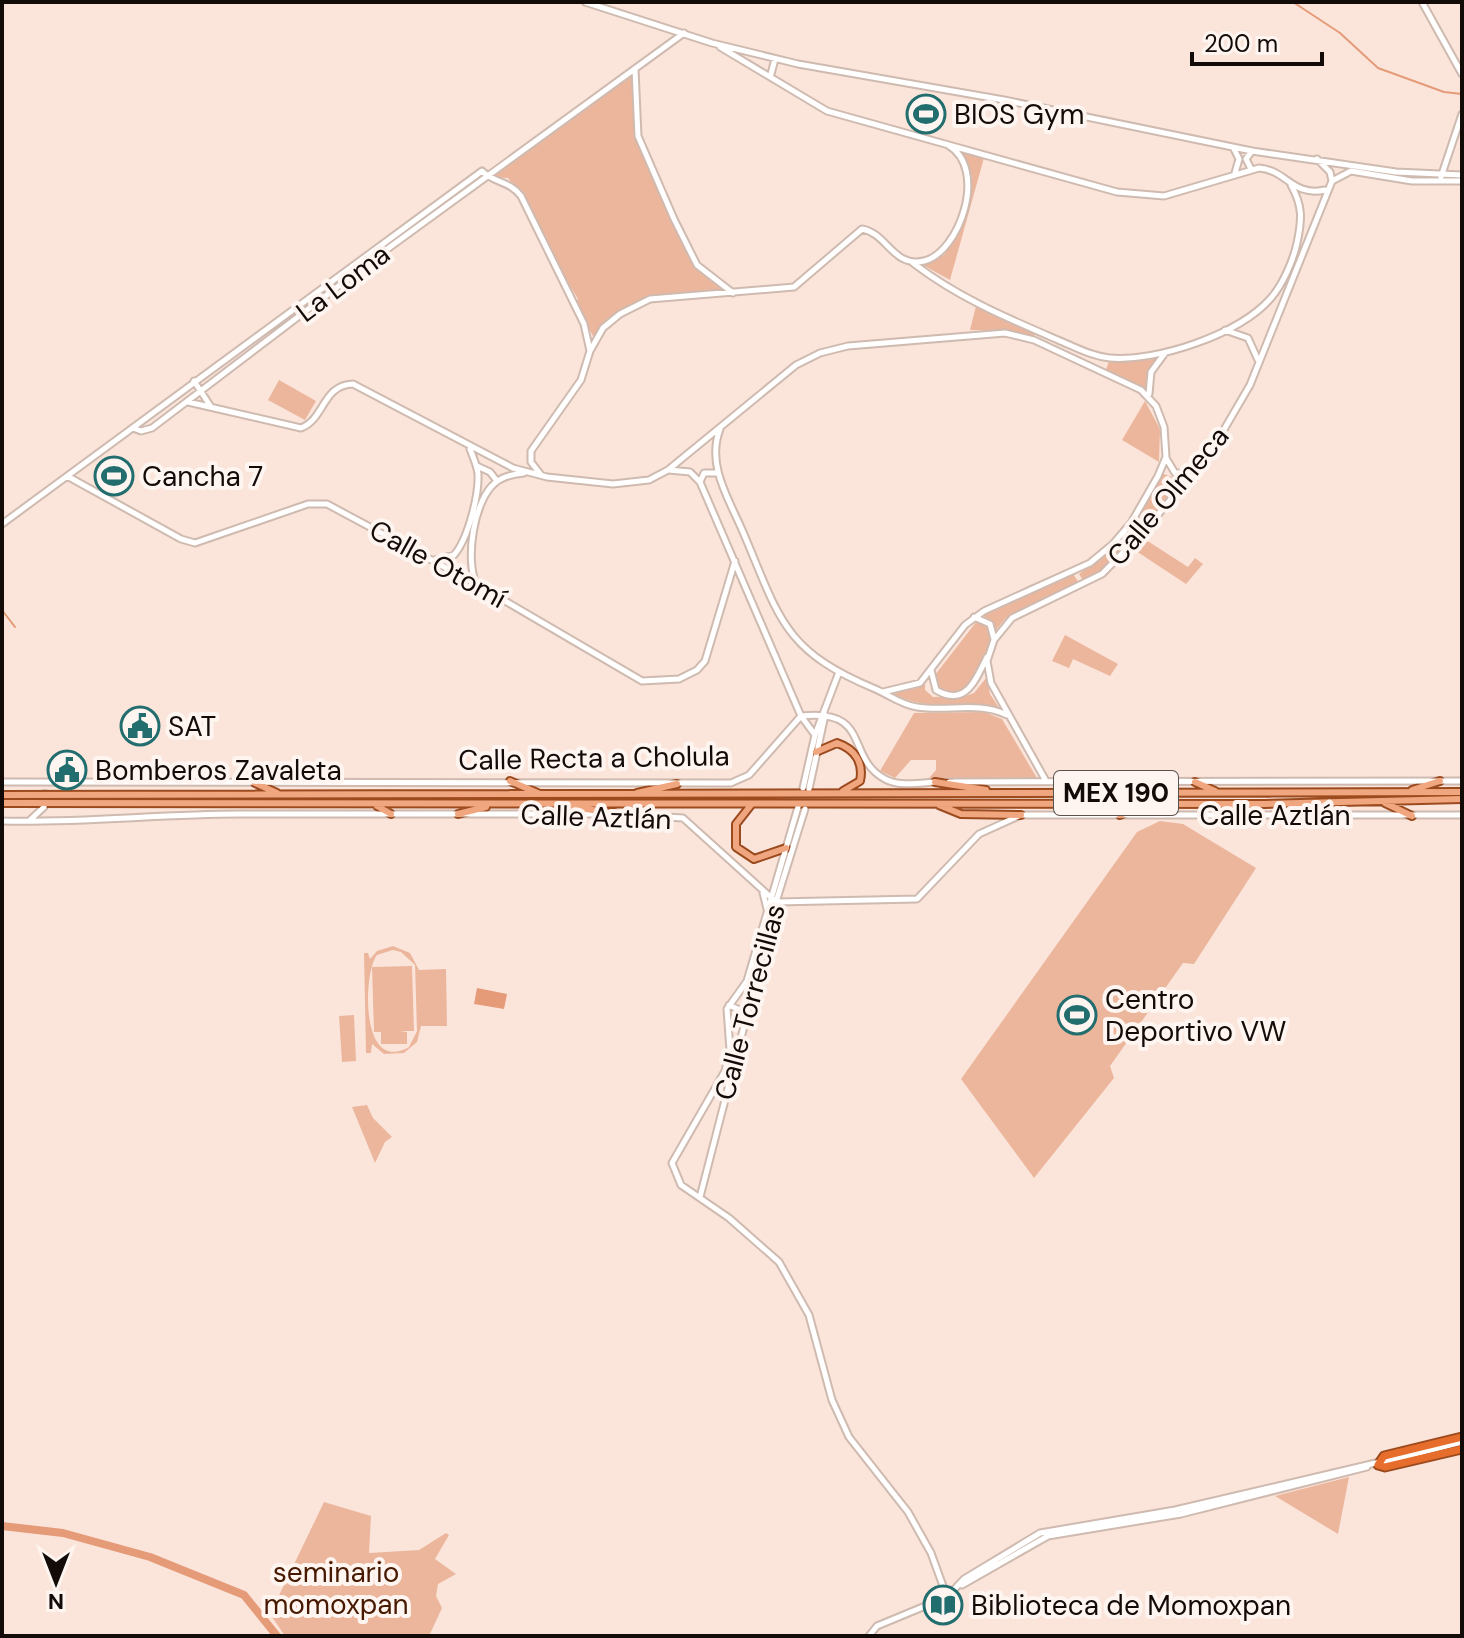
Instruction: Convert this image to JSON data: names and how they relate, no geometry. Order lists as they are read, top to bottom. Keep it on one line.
{"streets":{"main road":["Calle Recta a Cholula","MEX 190"],"street":["La Loma","Calle Olmeca","Calle Otomí","Calle Aztlán","Calle Torrecillas"]},"crossings":[["La Loma","Calle Otomí"],["Calle Recta a Cholula","MEX 190"],["Calle Aztlán","Calle Torrecillas"]],"parks":["seminario momoxpan"],"places":{"sports":["BIOS Gym","Cancha 7","Centro Deportivo VW"],"public building":["SAT","Bomberos Zavaleta"],"library":["Biblioteca de Momoxpan"]},"scale_bar":"200 m","north":"bottom"}
